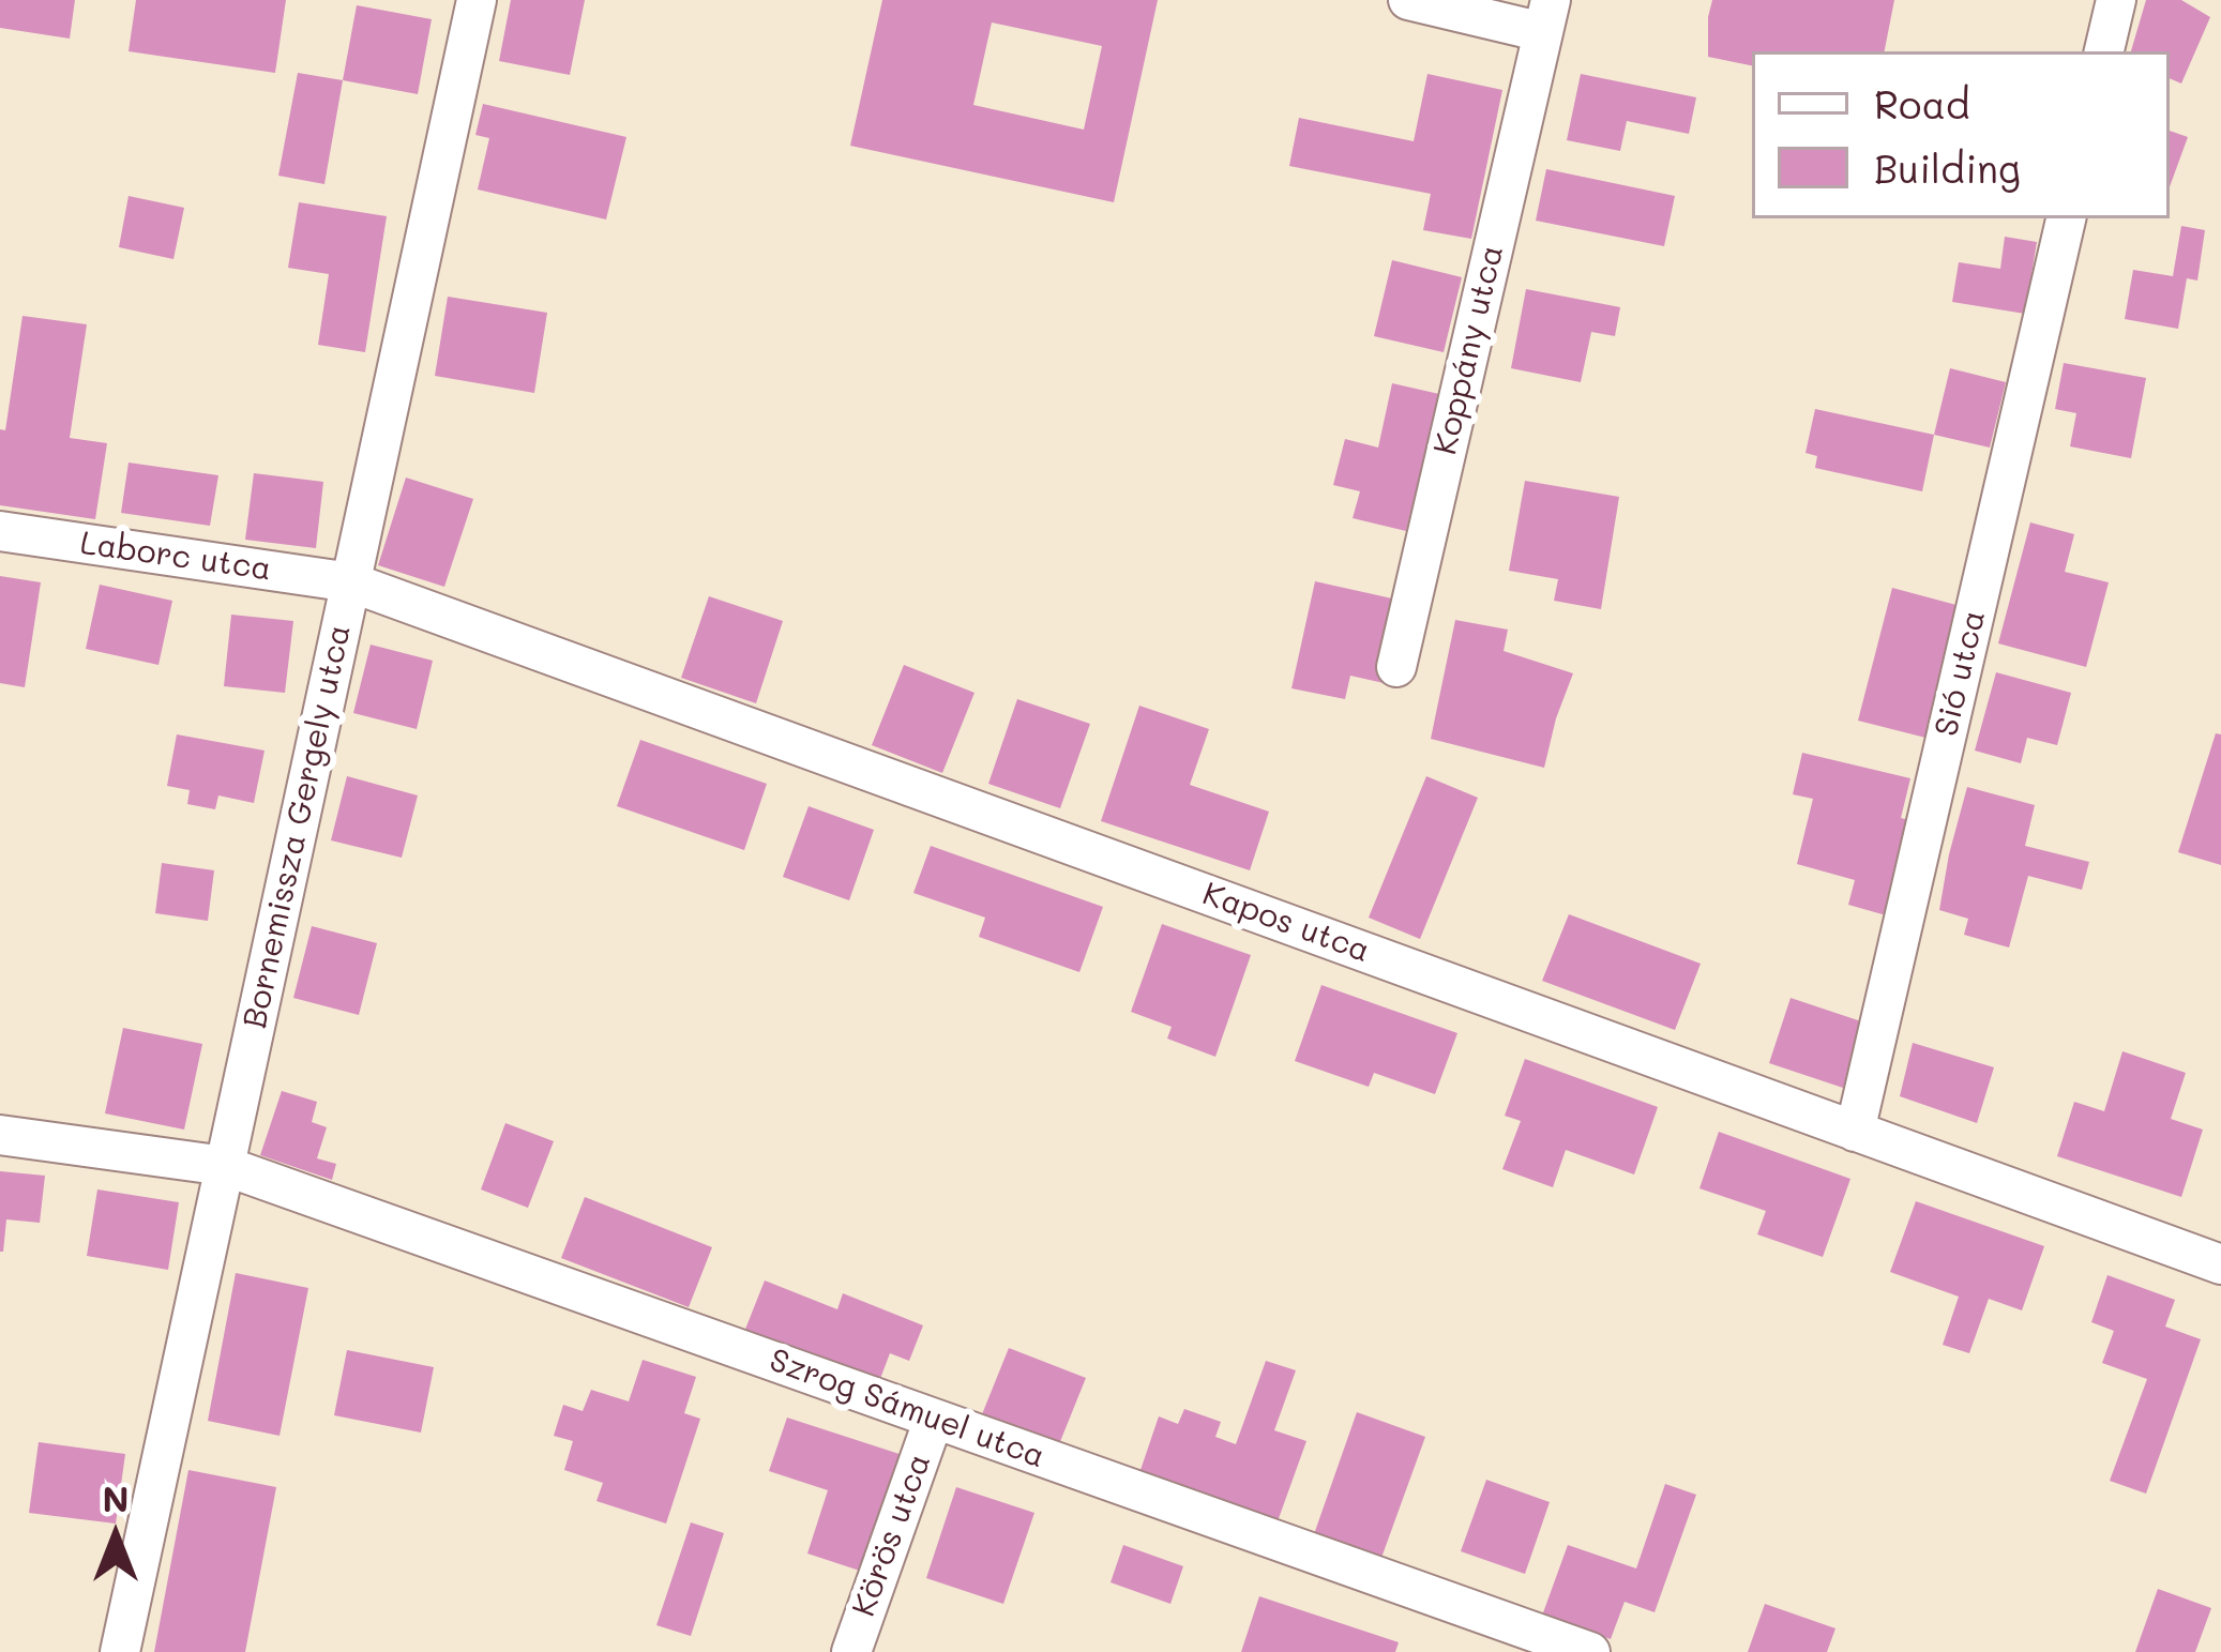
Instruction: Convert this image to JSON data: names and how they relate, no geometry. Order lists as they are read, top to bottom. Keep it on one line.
{"streets":{"street":["Koppány utca","Laborc utca","Sió utca","Bornemissza Gergely utca","Kapos utca","Szrog Sámuel utca","Körös utca"]},"crossings":[["Laborc utca","Bornemissza Gergely utca"],["Laborc utca","Kapos utca"],["Sió utca","Kapos utca"],["Bornemissza Gergely utca","Kapos utca"],["Bornemissza Gergely utca","Szrog Sámuel utca"],["Szrog Sámuel utca","Körös utca"]],"legend":["Road","Building"],"north":"top"}
